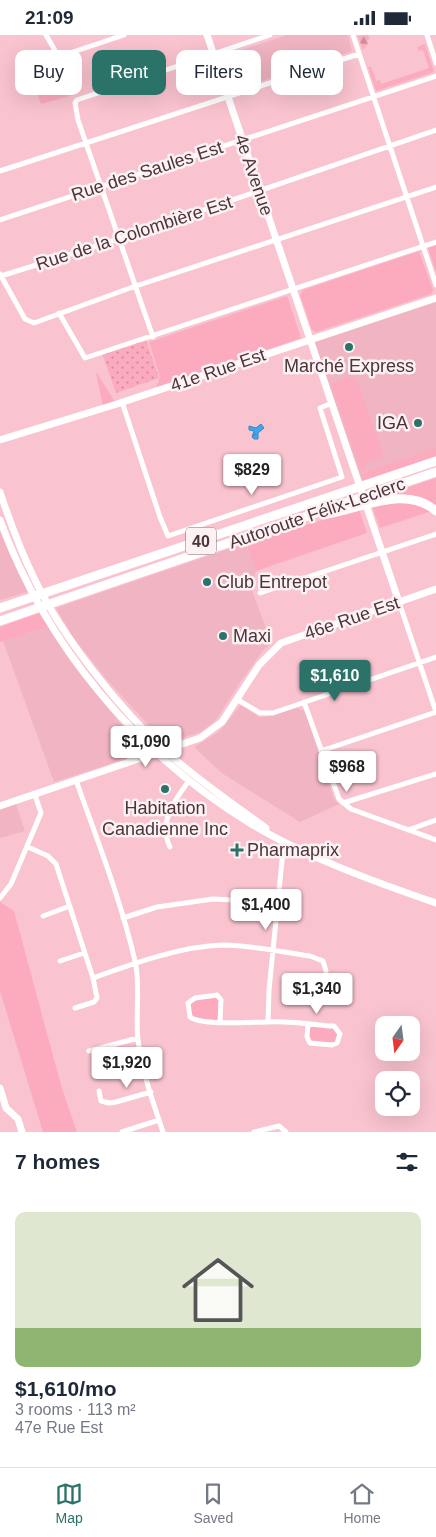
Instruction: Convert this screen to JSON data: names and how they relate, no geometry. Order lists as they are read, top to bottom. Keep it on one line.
{"streets":{"highway":["Autoroute Félix-Leclerc","40"],"street":["Rue des Saules Est","4e Avenue","Rue de la Colombière Est","41e Rue Est","46e Rue Est"]},"crossings":[["Rue des Saules Est","4e Avenue"],["4e Avenue","Rue de la Colombière Est"],["4e Avenue","41e Rue Est"],["4e Avenue","46e Rue Est"]],"places":{"other":["Marché Express","IGA","Club Entrepot","Maxi","Habitation Canadienne Inc"],"health":["Pharmaprix"]},"north":"bottom","page":{"status":"21:09","chip":["Buy","Rent","Filters","New"],"price":["$829","$1,610","$1,090","$968","$1,400","$1,340","$1,920"],"heading":"7 homes","list":[{"name":"$1,610/mo","note":"3 rooms · 113 m² · 47e Rue Est"}],"tabs":["Map","Saved","Home"]}}
